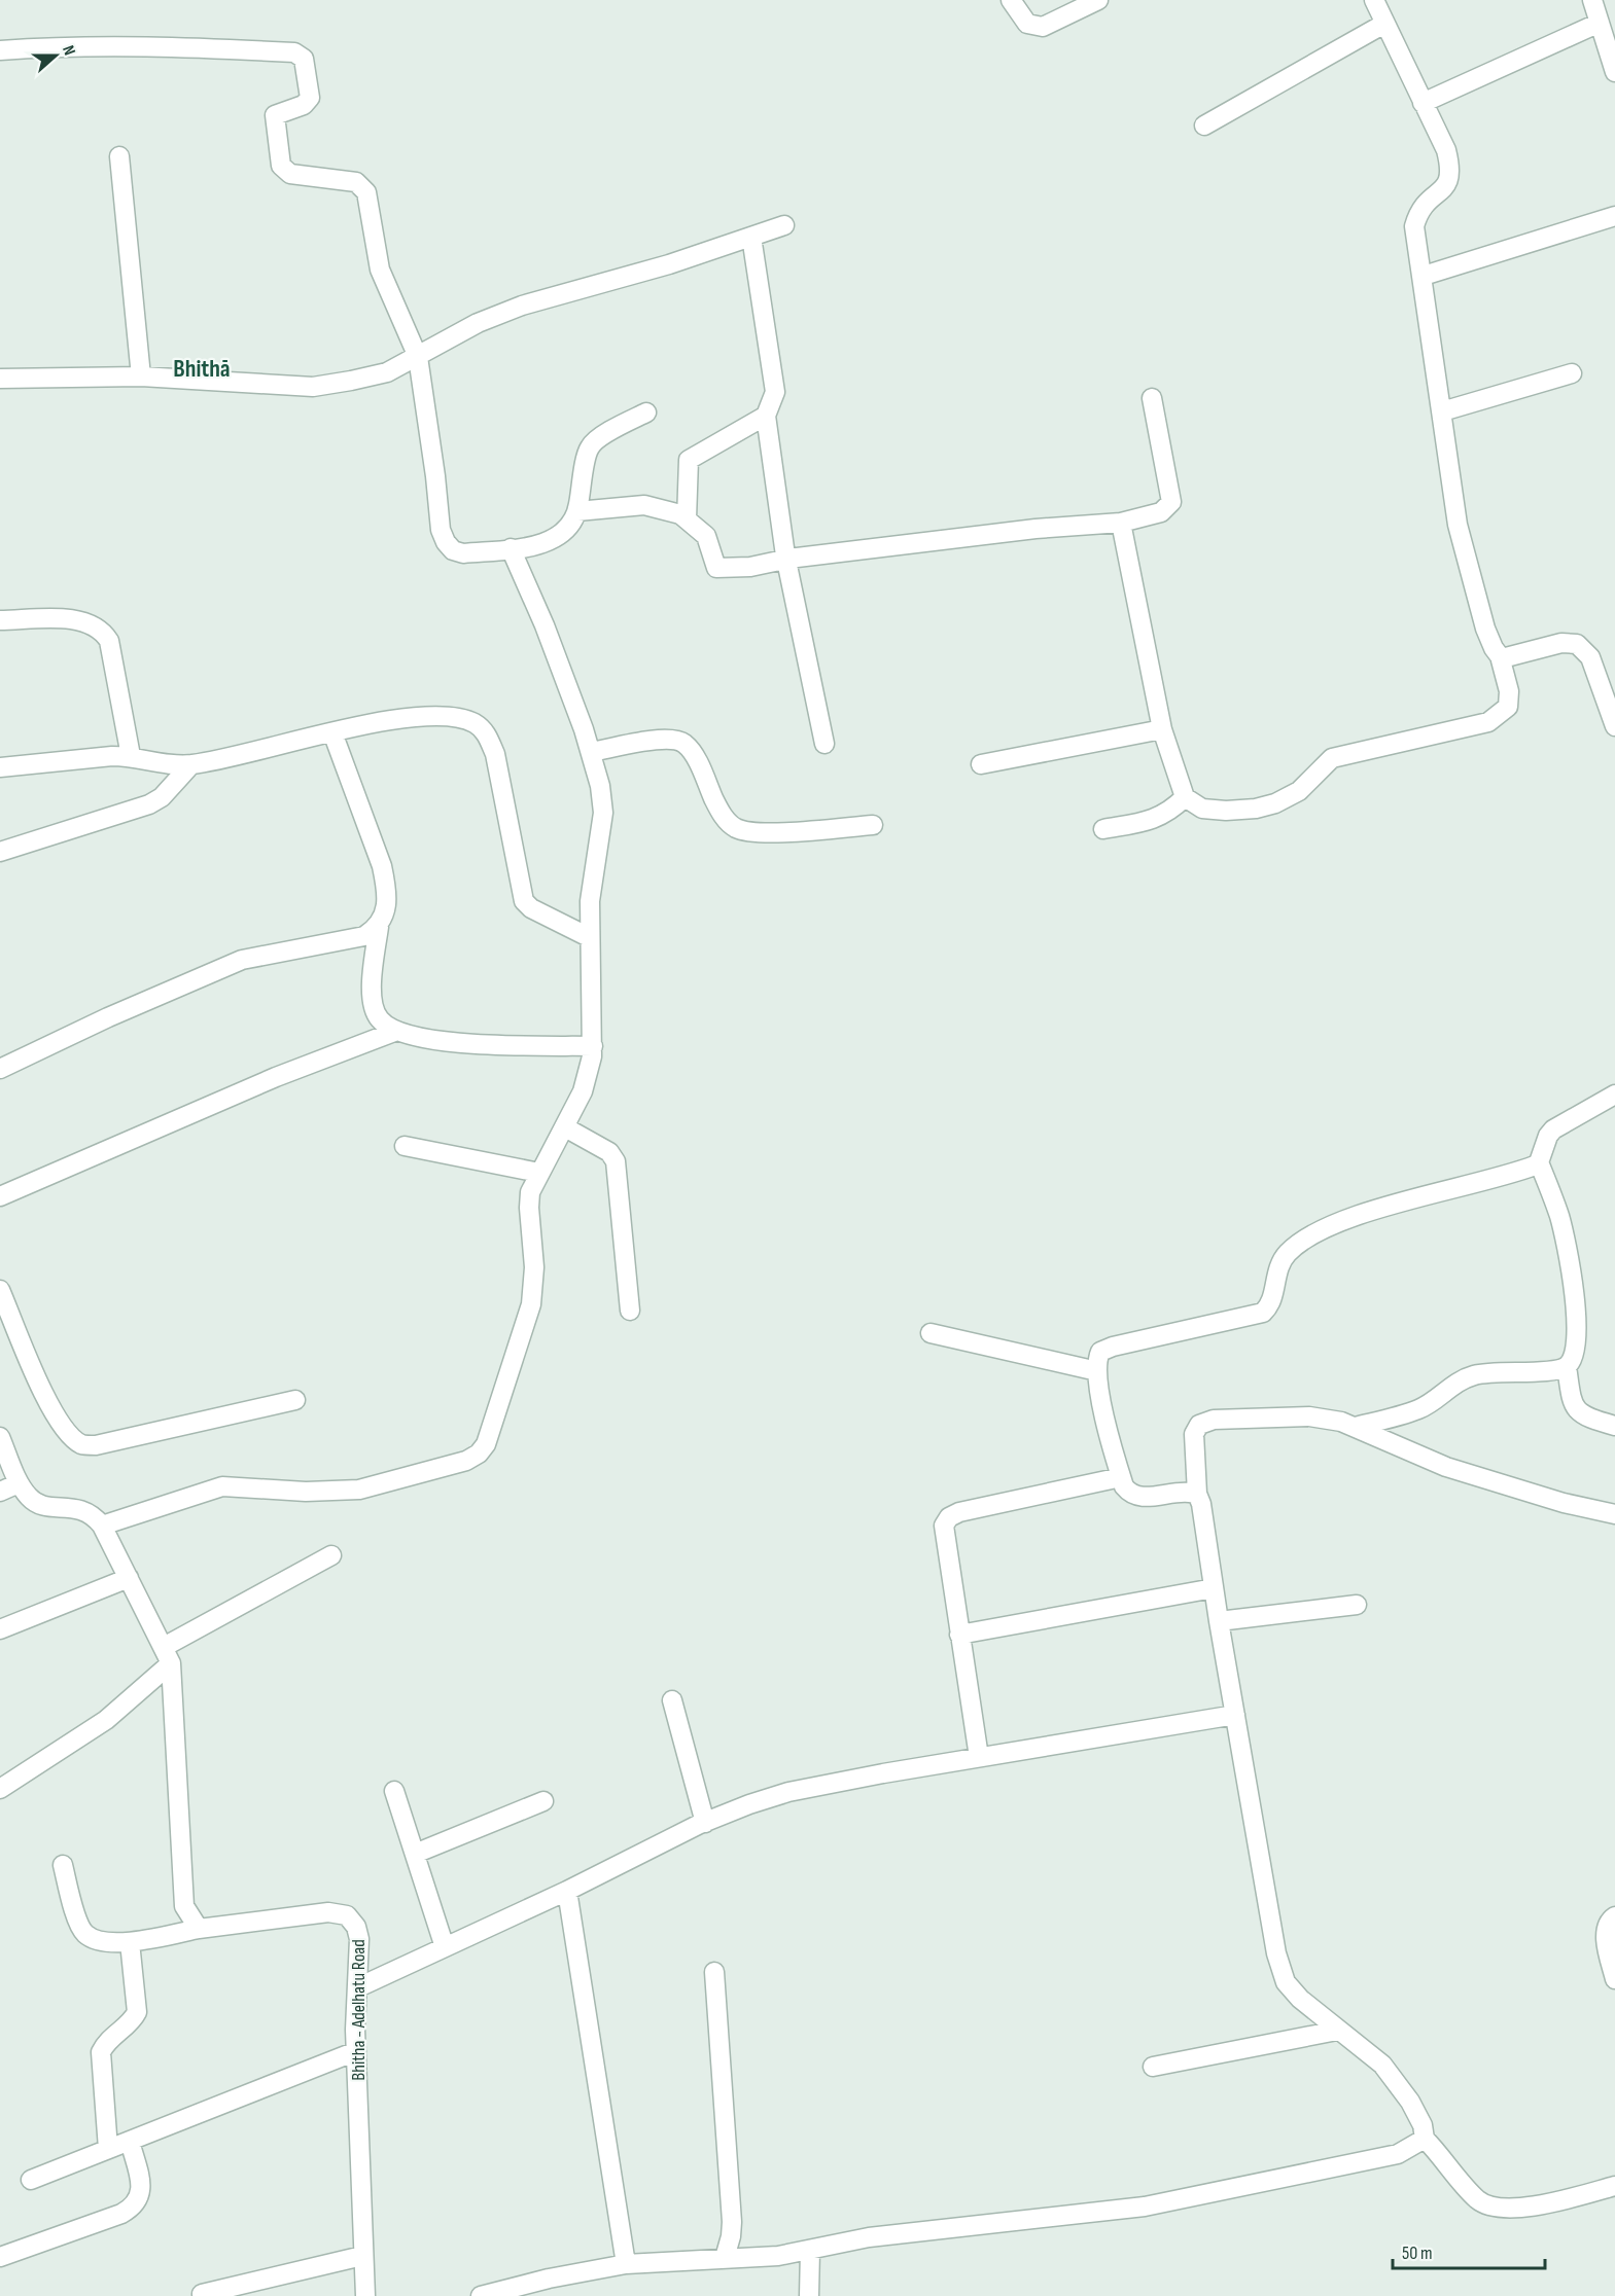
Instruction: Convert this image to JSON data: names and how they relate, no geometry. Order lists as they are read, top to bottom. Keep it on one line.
{"streets":{"street":["Bhitha - Adelhatu Road"]},"districts":["Bhithā"],"scale_bar":"50 m","north":"right"}
